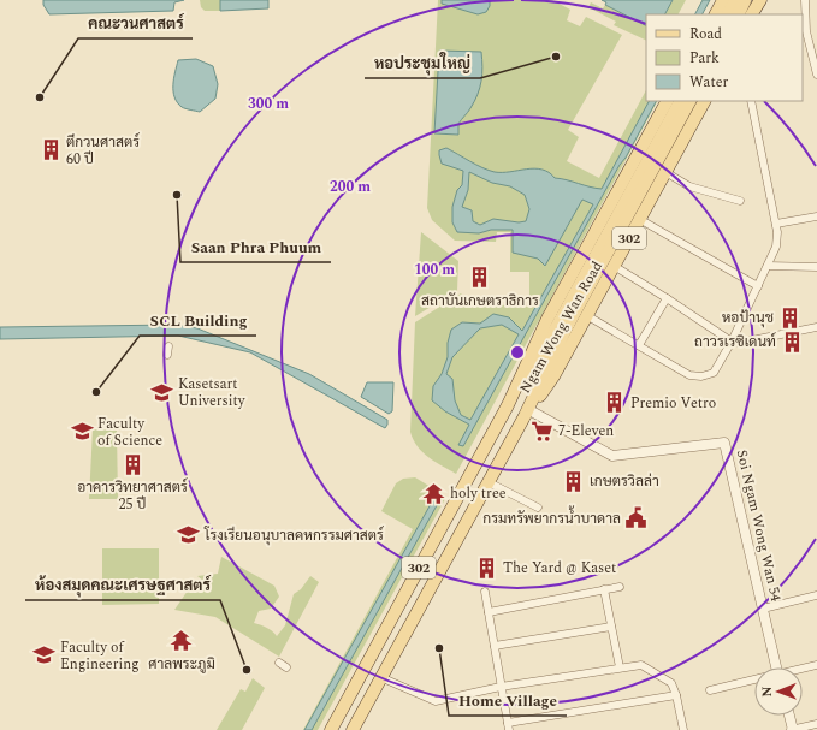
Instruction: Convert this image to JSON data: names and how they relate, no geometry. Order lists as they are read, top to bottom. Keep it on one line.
{"streets":{"main road":["302","Ngam Wong Wan Road"],"street":["Soi Ngam Wong Wan 54"]},"crossings":[["Ngam Wong Wan Road","Soi Ngam Wong Wan 54"]],"places":{"other":["หอประชุมใหญ่","คณะวนศาสตร์","Saan Phra Phuum","SCL Building","Home Village","ห้องสมุดคณะเศรษฐศาสตร์"],"building":["ตึกวนศาสตร์ 60 ปี","สถาบันเกษตราธิการ","หอป้านุช","ถาวรเรซิเดนท์","Premio Vetro","อาคารวิทยาศาสตร์ 25 ปี","เกษตรวิลล่า","The Yard @ Kaset"],"school or university":["Kasetsart University","Faculty of Science","โรงเรียนอนุบาลคหกรรมศาสตร์","Faculty of Engineering"],"supermarket":["7-Eleven"],"temple":["holy tree","ศาลพระภูมิ"],"public building":["กรมทรัพยากรน้ำบาดาล"]},"legend":["Road","Park","Water"],"north":"left","rings":["300 m","200 m","100 m"]}
